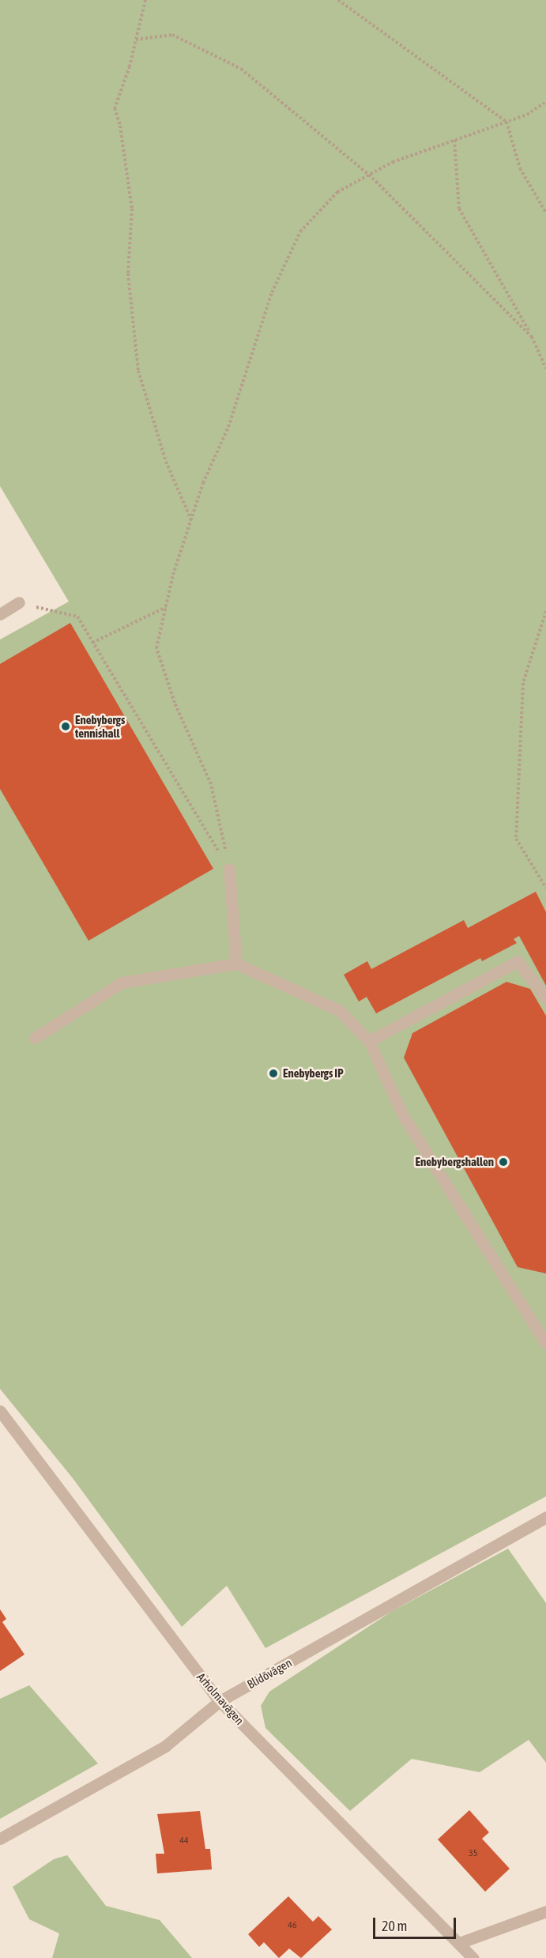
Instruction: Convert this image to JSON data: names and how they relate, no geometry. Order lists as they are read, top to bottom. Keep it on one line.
{"streets":{"street":["Blidövägen","Arholmavägen"]},"crossings":[["Blidövägen","Arholmavägen"]],"places":["Enebybergs tennishall","Enebybergs IP","Enebybergshallen"],"house_numbers":["44","35","46"],"scale_bar":"20 m"}
